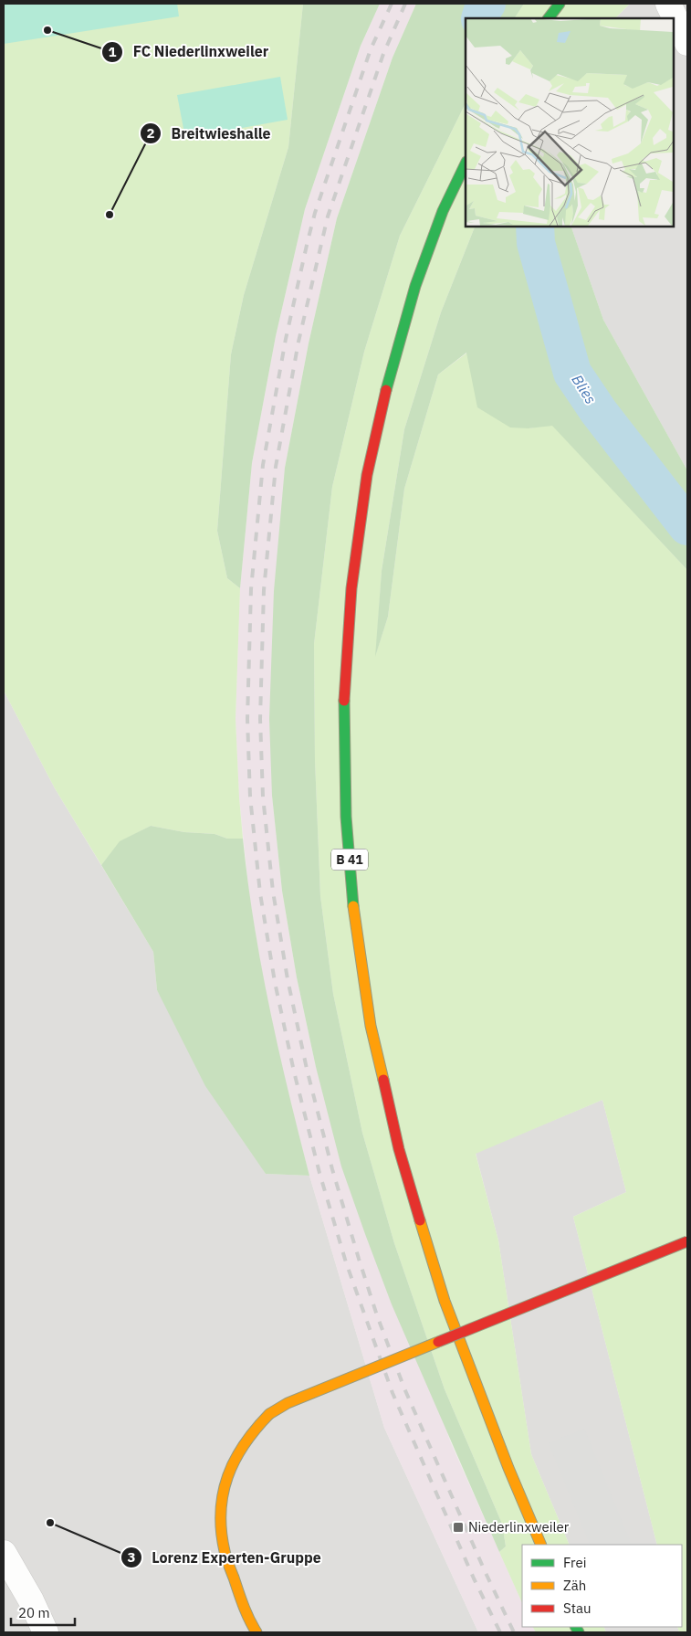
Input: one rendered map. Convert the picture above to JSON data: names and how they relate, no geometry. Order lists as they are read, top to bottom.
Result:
{
  "streets": {
    "main road": ["B 41"]
  },
  "water": ["Blies"],
  "places": {
    "other": ["FC Niederlinxweiler", "Breitwieshalle", "Lorenz Experten-Gruppe"],
    "transit": ["Niederlinxweiler"]
  },
  "legend": ["Frei", "Zäh", "Stau"],
  "scale_bar": "20 m"
}
